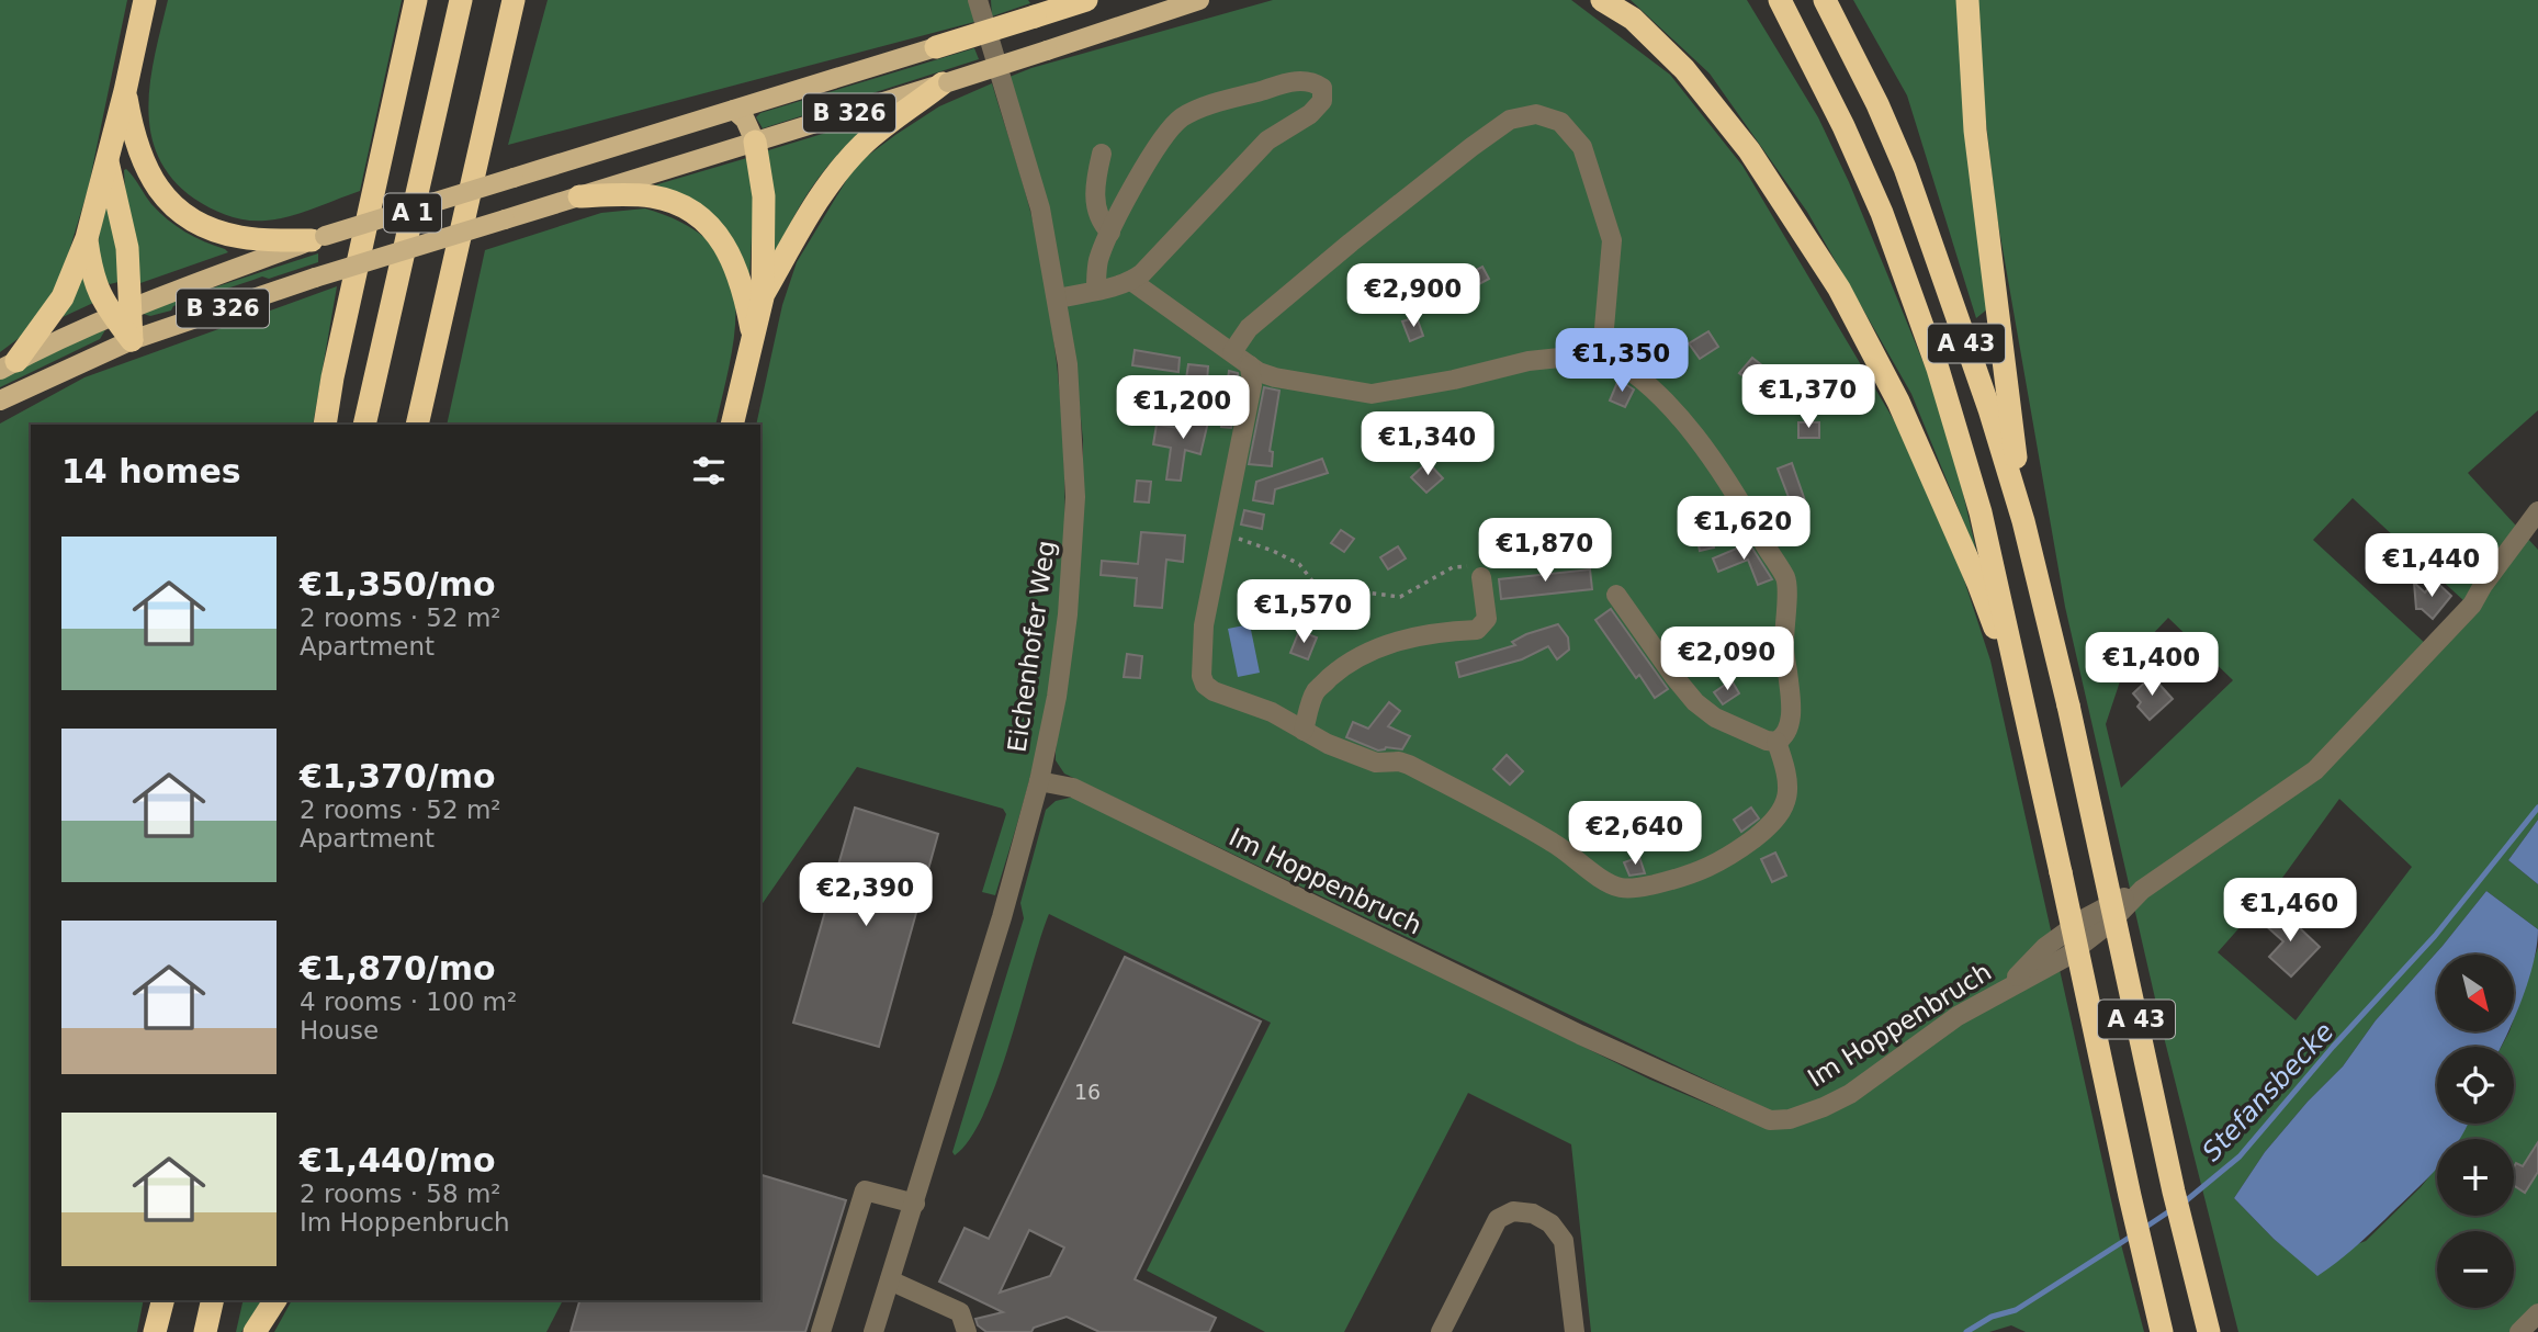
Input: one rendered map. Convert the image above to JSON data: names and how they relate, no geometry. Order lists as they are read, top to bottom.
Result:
{
  "streets": {
    "highway": ["A 1", "A 43"],
    "main road": ["B 326"],
    "street": ["Eichenhofer Weg", "Im Hoppenbruch"]
  },
  "crossings": [
    ["Eichenhofer Weg", "Im Hoppenbruch"]
  ],
  "water": ["Stefansbecke"],
  "house_numbers": ["16"],
  "north": "bottom right",
  "page": {
    "price": [
      "€2,900",
      "€1,350",
      "€1,370",
      "€1,200",
      "€1,340",
      "€1,620",
      "€1,870",
      "€1,440",
      "€1,570",
      "€2,090",
      "€1,400",
      "€2,640",
      "€2,390",
      "€1,460"
    ],
    "heading": "14 homes",
    "list": [
      {
        "name": "€1,350/mo",
        "note": "2 rooms · 52 m² · Apartment"
      },
      {
        "name": "€1,370/mo",
        "note": "2 rooms · 52 m² · Apartment"
      },
      {
        "name": "€1,870/mo",
        "note": "4 rooms · 100 m² · House"
      },
      {
        "name": "€1,440/mo",
        "note": "2 rooms · 58 m² · Im Hoppenbruch"
      }
    ],
    "map_buttons": ["+", "−"]
  }
}
